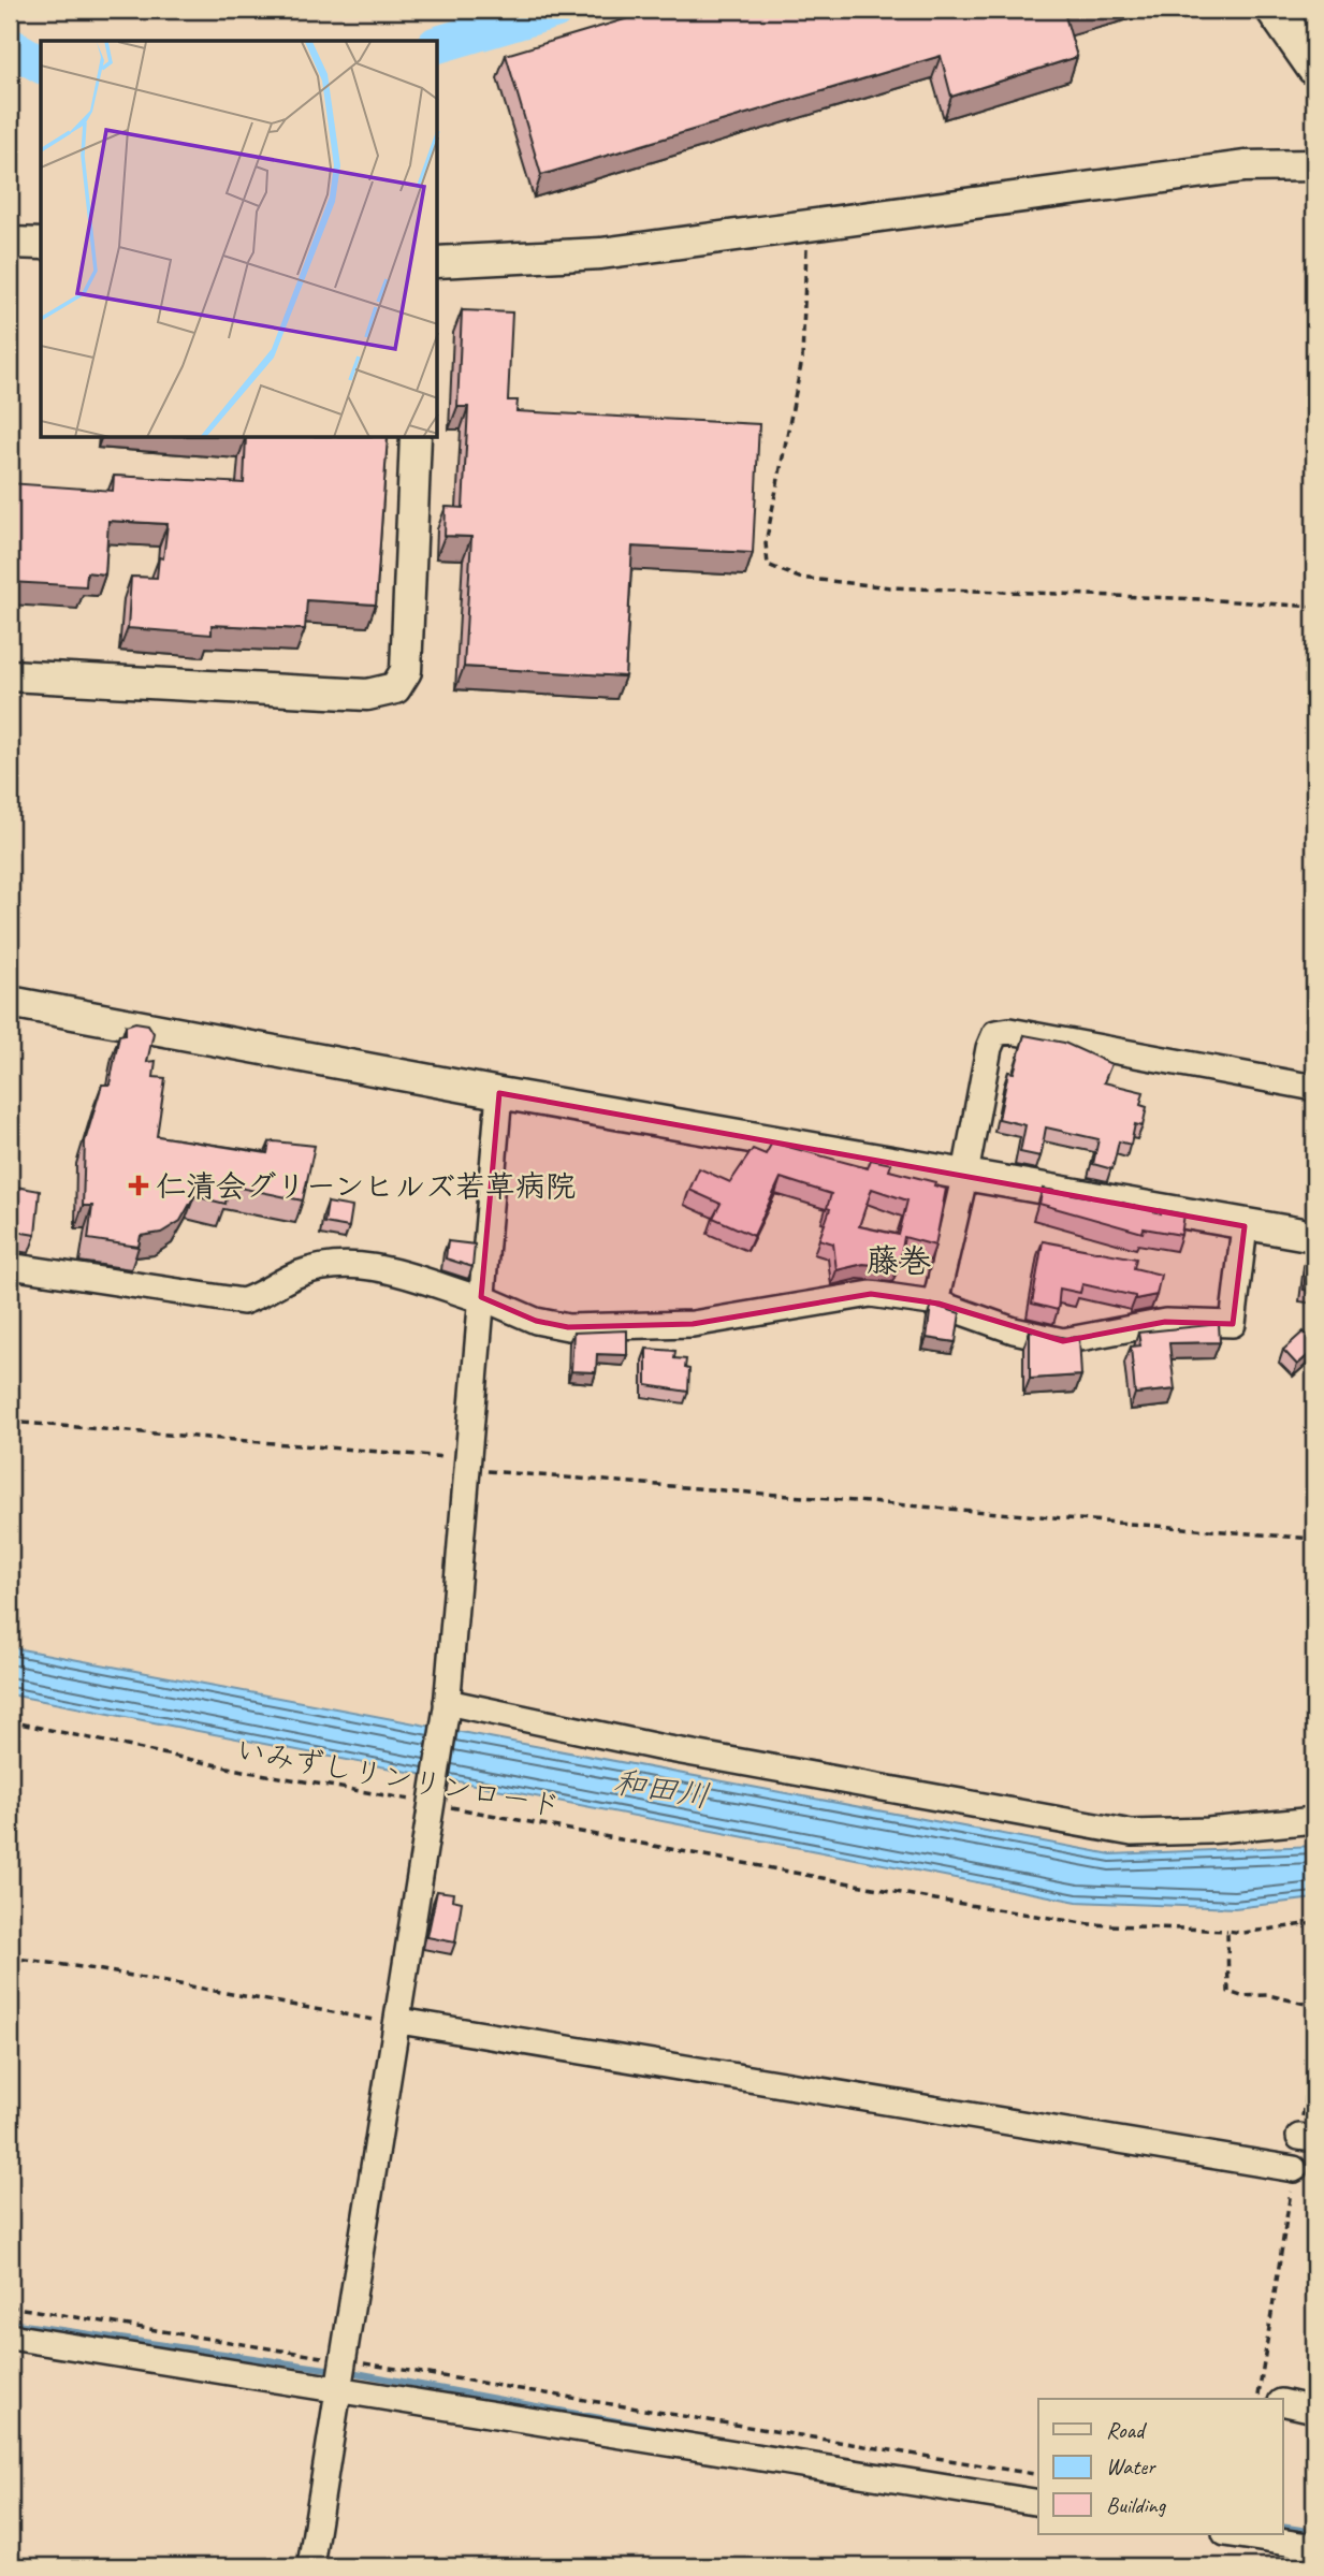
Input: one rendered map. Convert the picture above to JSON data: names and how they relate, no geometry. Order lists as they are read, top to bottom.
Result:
{
  "streets": {
    "path": ["いみずしリンリンロード"]
  },
  "districts": ["藤巻"],
  "water": ["和田川"],
  "places": {
    "health": ["仁清会グリーンヒルズ若草病院"]
  },
  "legend": ["Road", "Water", "Building"]
}
